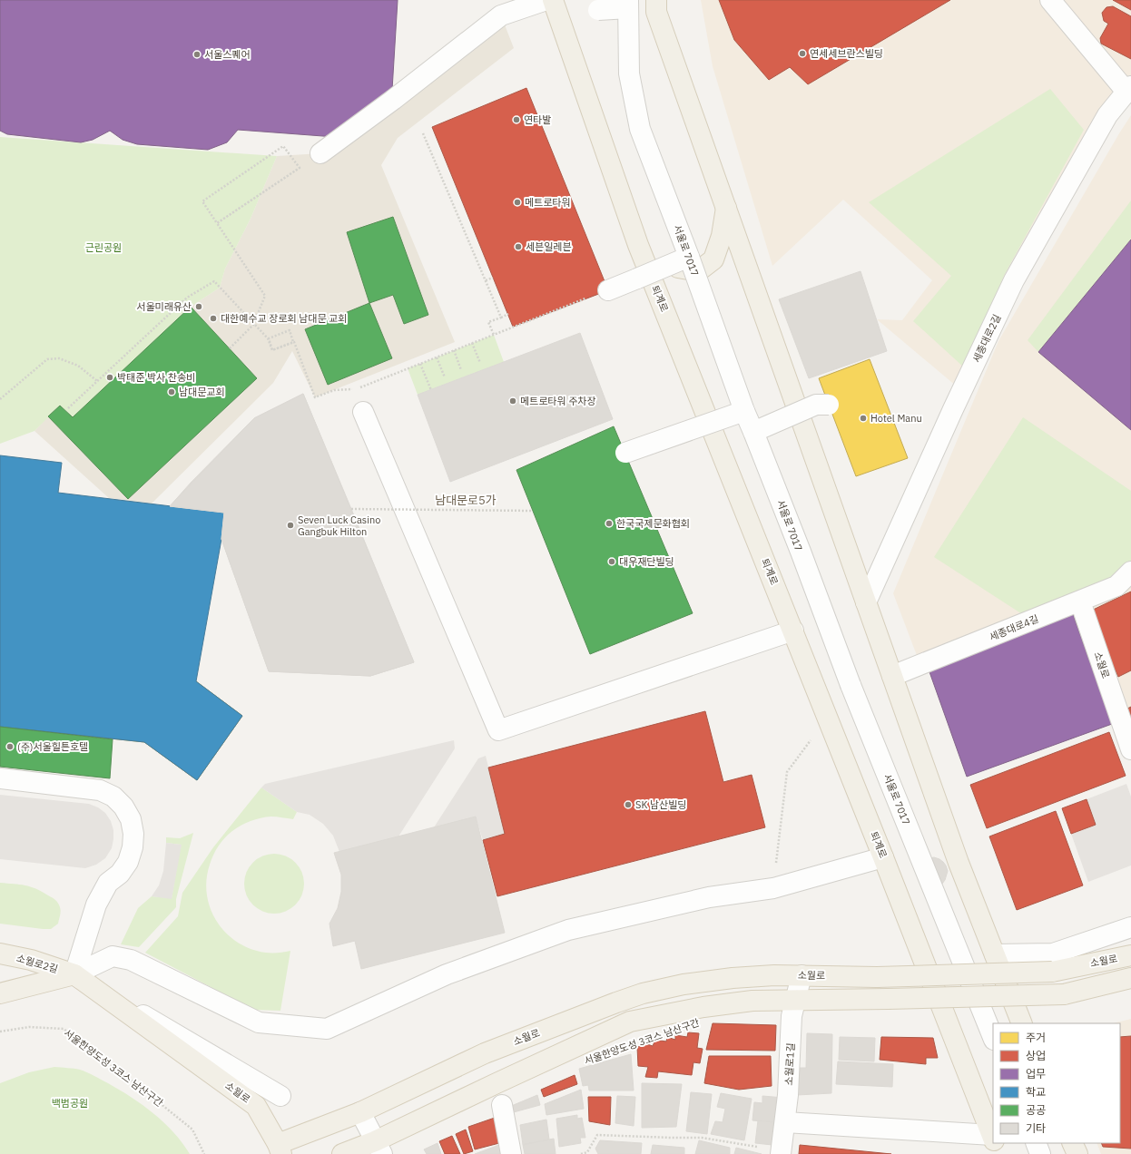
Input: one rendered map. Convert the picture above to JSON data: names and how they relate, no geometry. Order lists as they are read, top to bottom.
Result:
{
  "streets": {
    "main road": ["퇴계로", "소월로", "소월로2길"],
    "street": [
      "서울로 7017",
      "세종대로2길",
      "세종대로4길",
      "소월로1길"
    ],
    "path": ["서울한양도성 3코스 남산구간"]
  },
  "crossings": [
    ["세종대로4길", "소월로"],
    ["소월로", "소월로2길"],
    ["소월로", "소월로1길"]
  ],
  "districts": ["남대문로5가"],
  "parks": ["근린공원", "백범공원"],
  "places": [
    "연세세브란스빌딩",
    "서울스퀘어",
    "연타발",
    "메트로타워",
    "세븐일레븐",
    "서울미래유산",
    "대한예수교 장로회 남대문 교회",
    "박태준 박사 찬송비",
    "남대문교회",
    "메트로타워 주차장",
    "Hotel Manu",
    "한국국제문화협회",
    "Seven Luck Casino Gangbuk Hilton",
    "대우재단빌딩",
    "(주)서울힐튼호텔",
    "SK 남산빌딩"
  ],
  "legend": [
    "주거",
    "상업",
    "업무",
    "학교",
    "공공",
    "기타"
  ]
}
